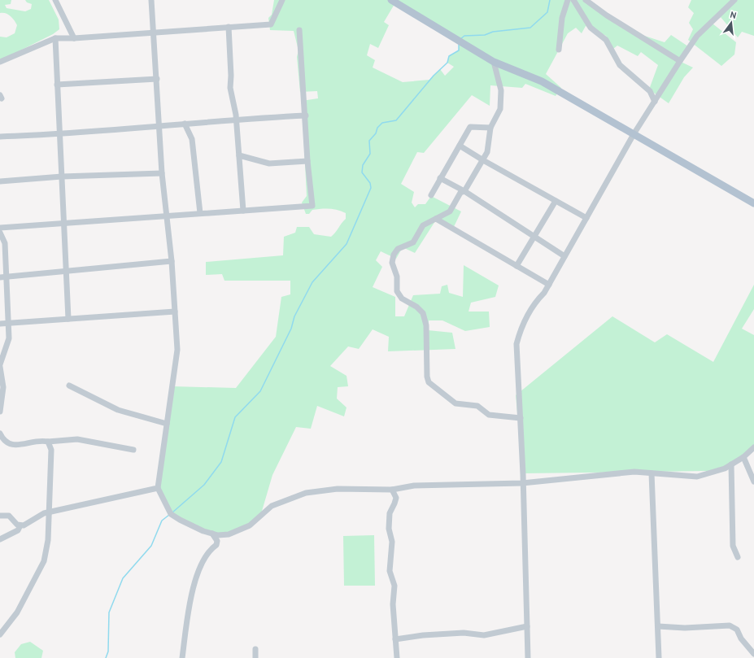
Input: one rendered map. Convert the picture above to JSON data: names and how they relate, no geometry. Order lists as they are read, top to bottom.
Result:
{
  "north": "top"
}
